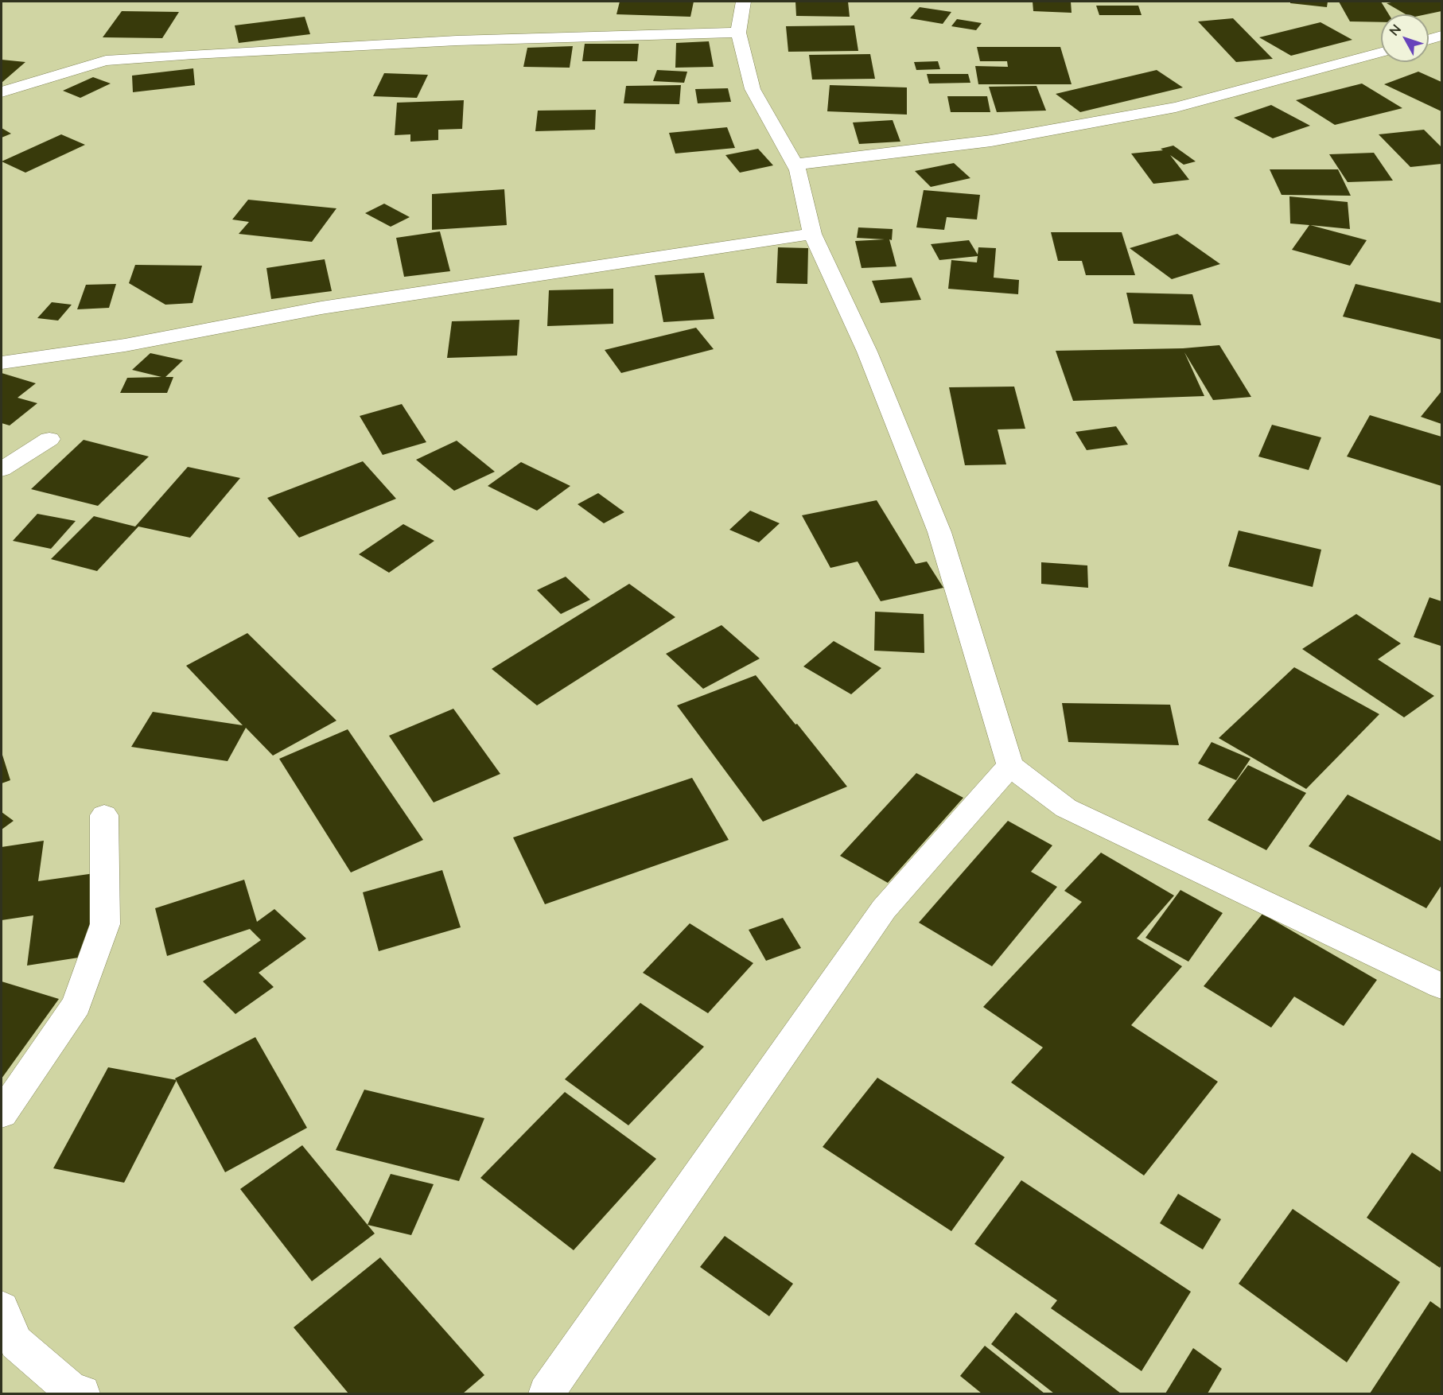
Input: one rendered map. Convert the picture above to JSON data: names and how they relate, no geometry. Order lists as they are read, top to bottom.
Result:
{
  "north": "top left"
}
